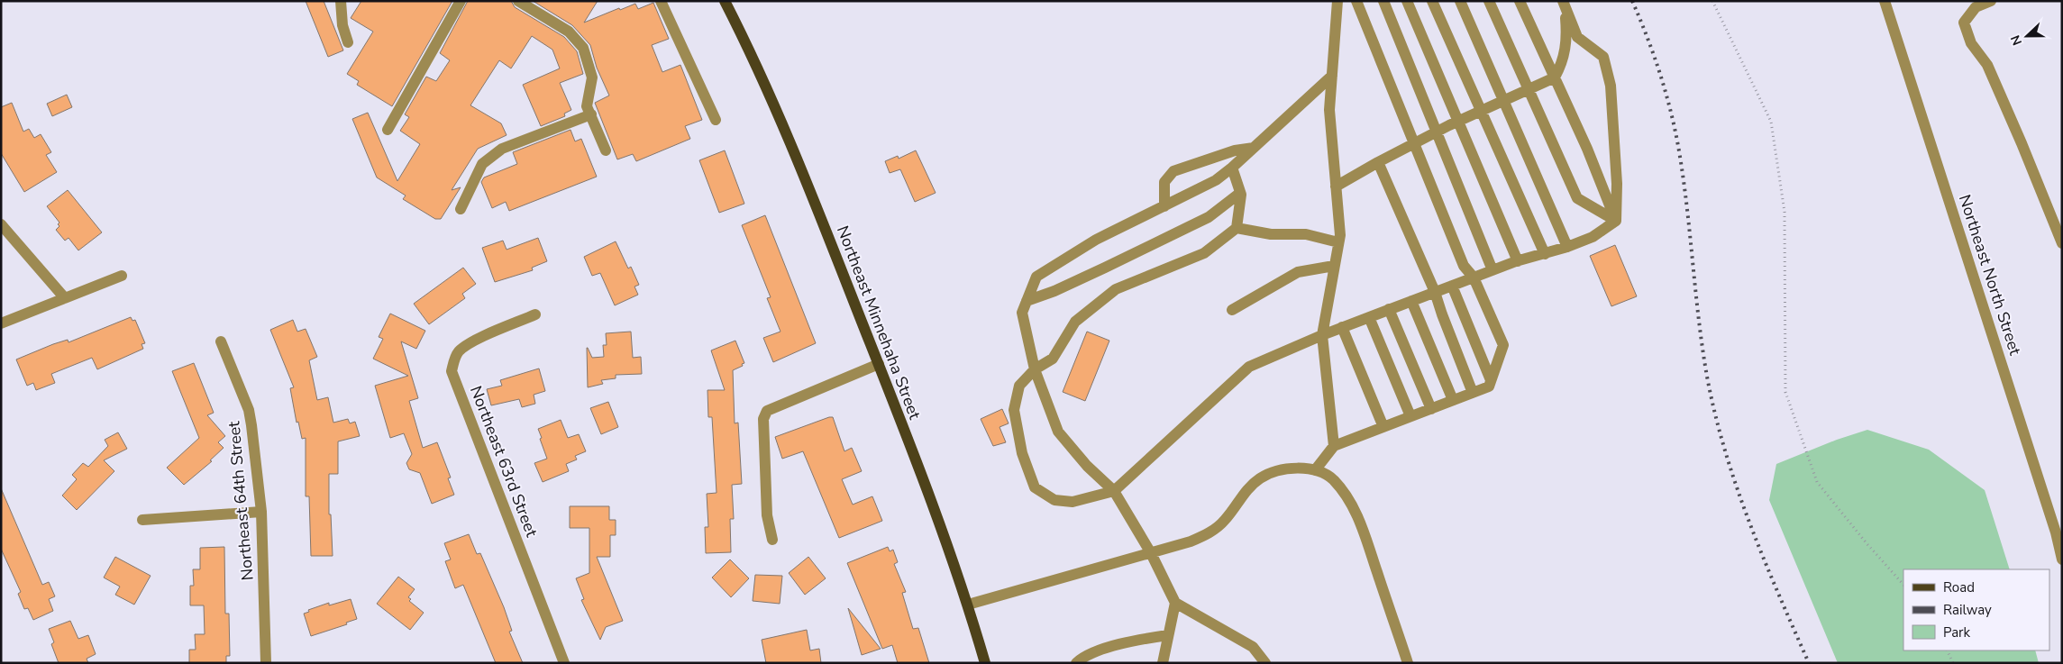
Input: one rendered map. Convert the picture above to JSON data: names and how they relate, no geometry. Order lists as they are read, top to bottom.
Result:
{
  "streets": {
    "main road": ["Northeast Minnehaha Street"],
    "street": ["Northeast North Street", "Northeast 63rd Street", "Northeast 64th Street"]
  },
  "legend": ["Road", "Railway", "Park"],
  "north": "left"
}
